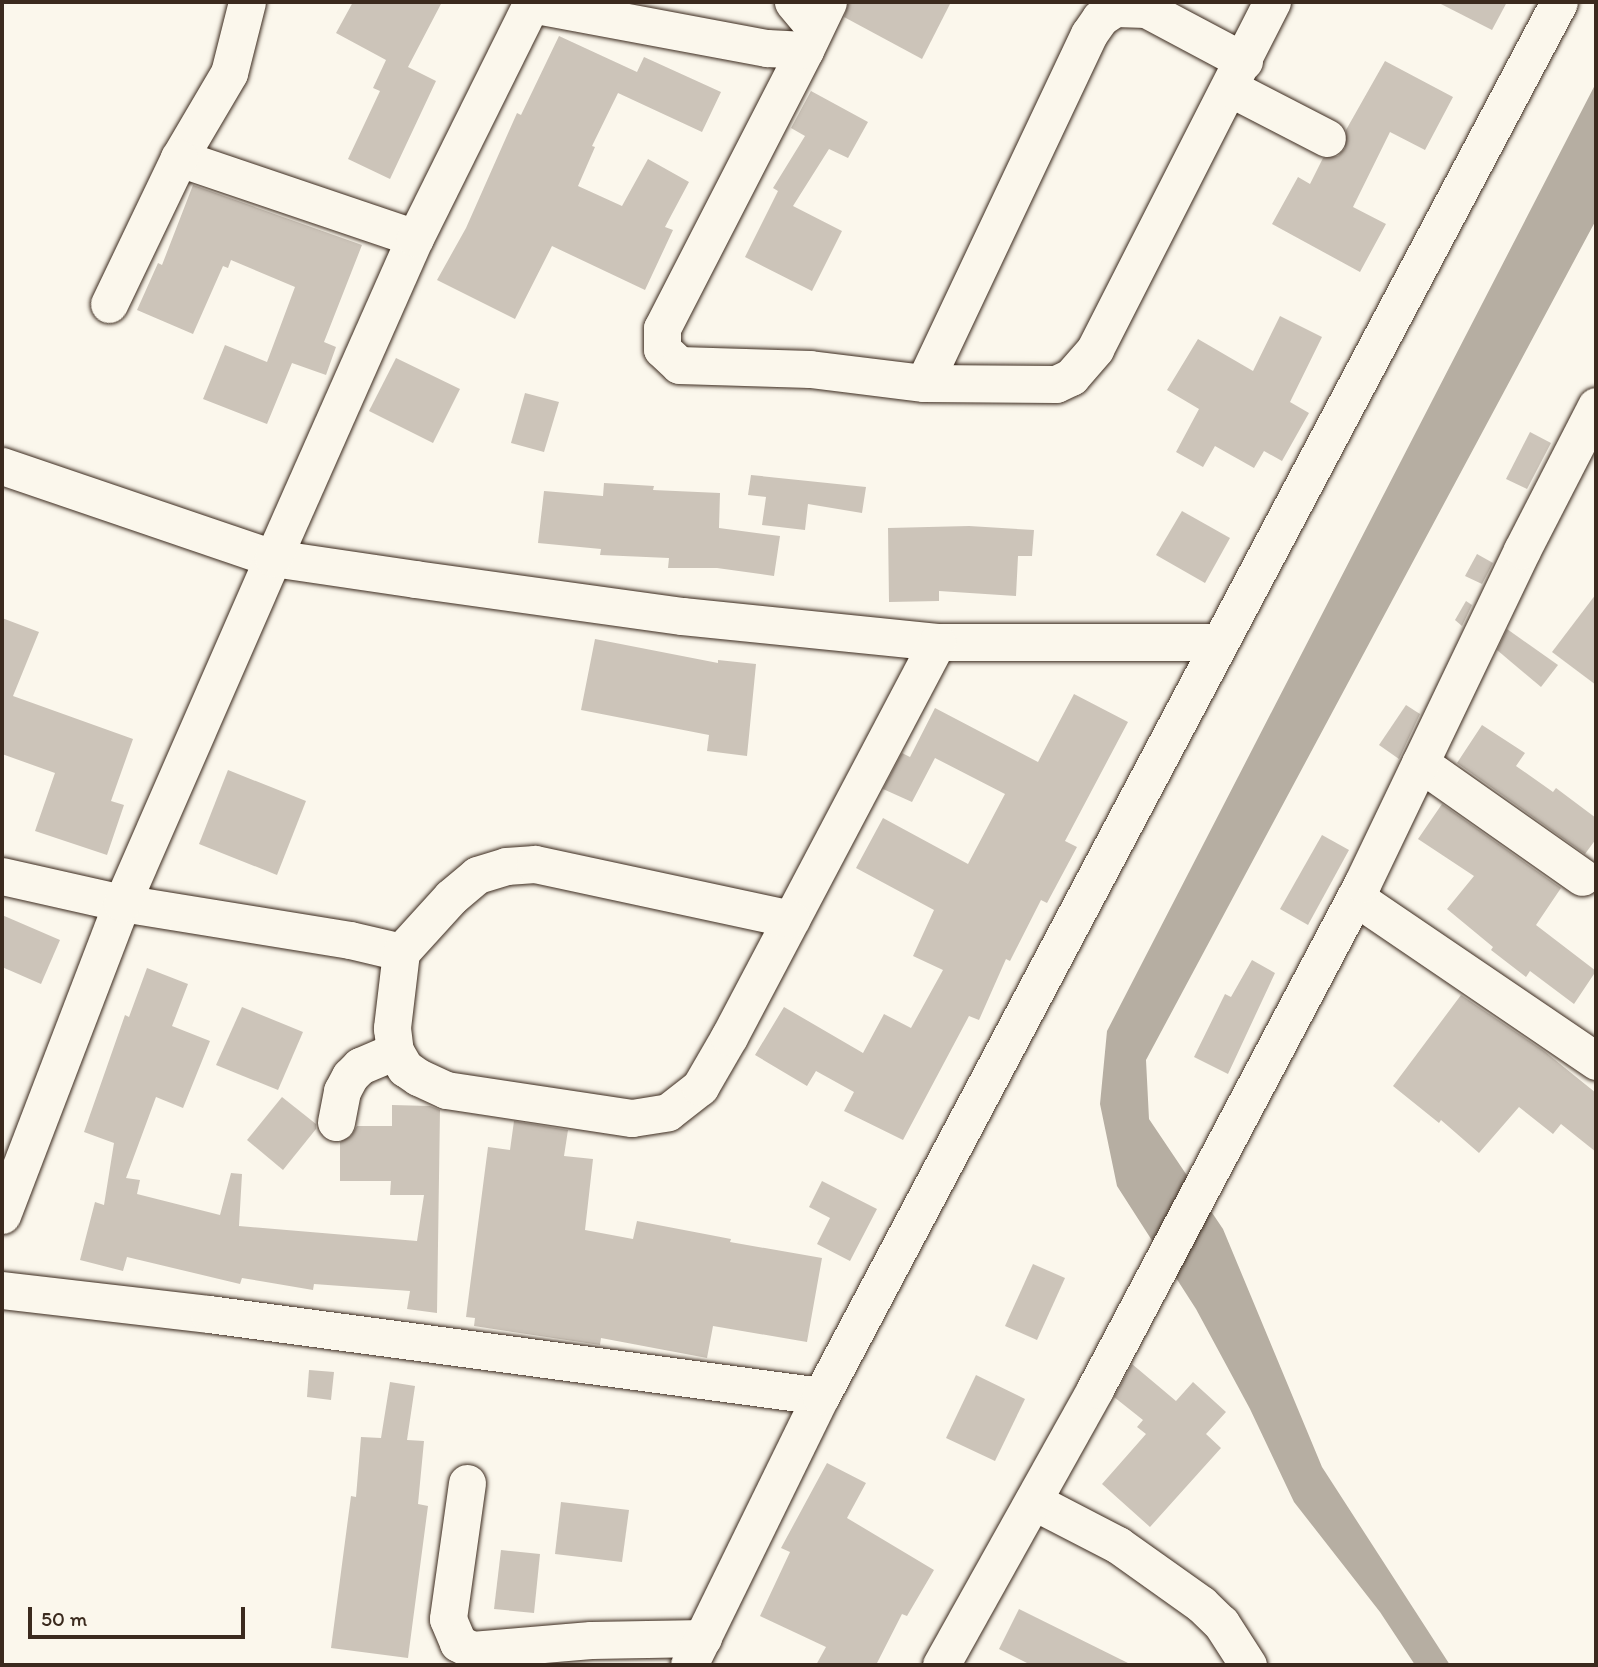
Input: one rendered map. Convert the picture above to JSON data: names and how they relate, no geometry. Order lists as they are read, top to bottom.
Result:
{
  "scale_bar": "50 m"
}
